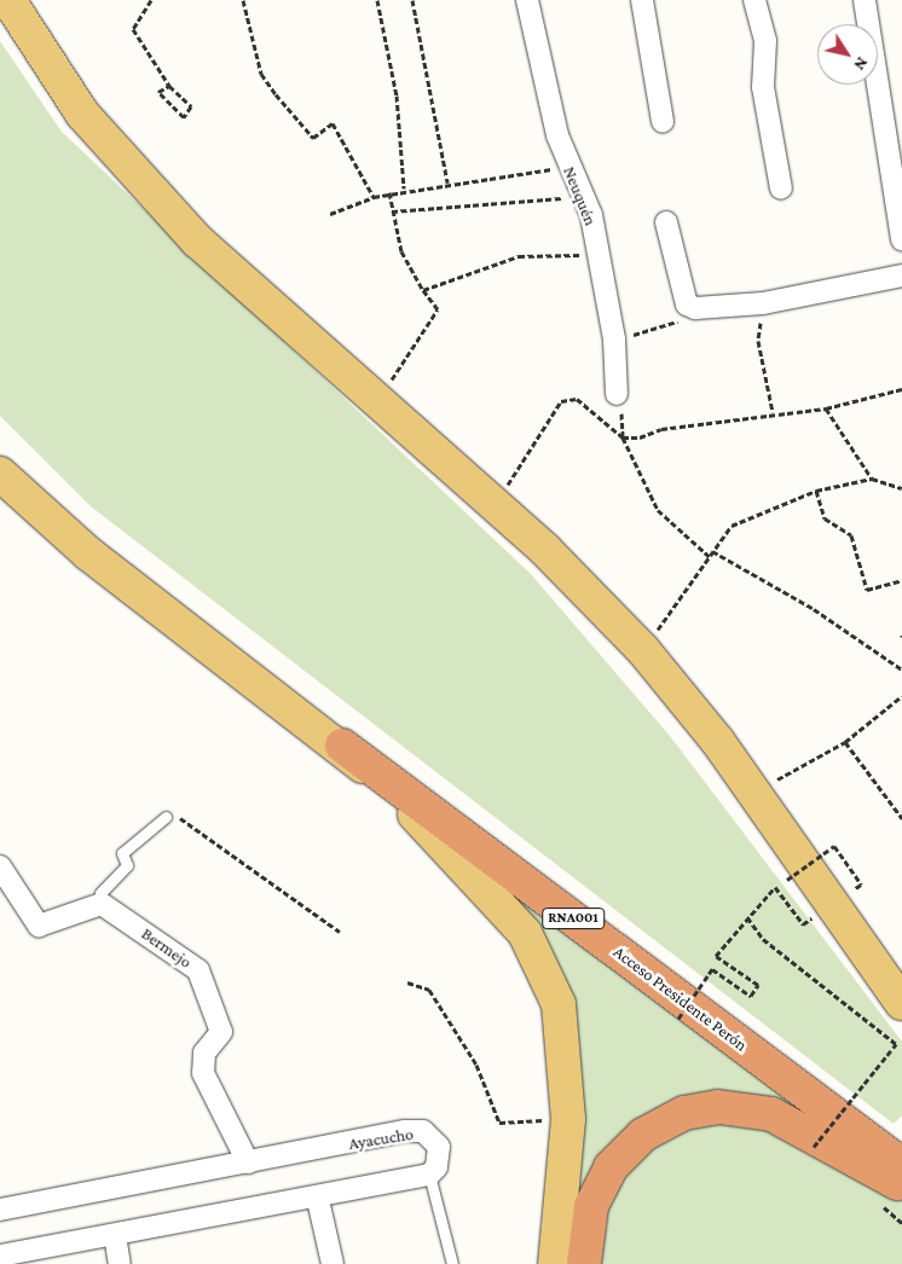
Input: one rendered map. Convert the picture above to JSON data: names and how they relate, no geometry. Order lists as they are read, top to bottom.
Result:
{
  "streets": {
    "highway": ["RNA001", "Acceso Presidente Perón"],
    "street": ["Neuquén", "Bermejo", "Ayacucho"]
  },
  "crossings": [
    ["Bermejo", "Ayacucho"]
  ],
  "north": "bottom right"
}
